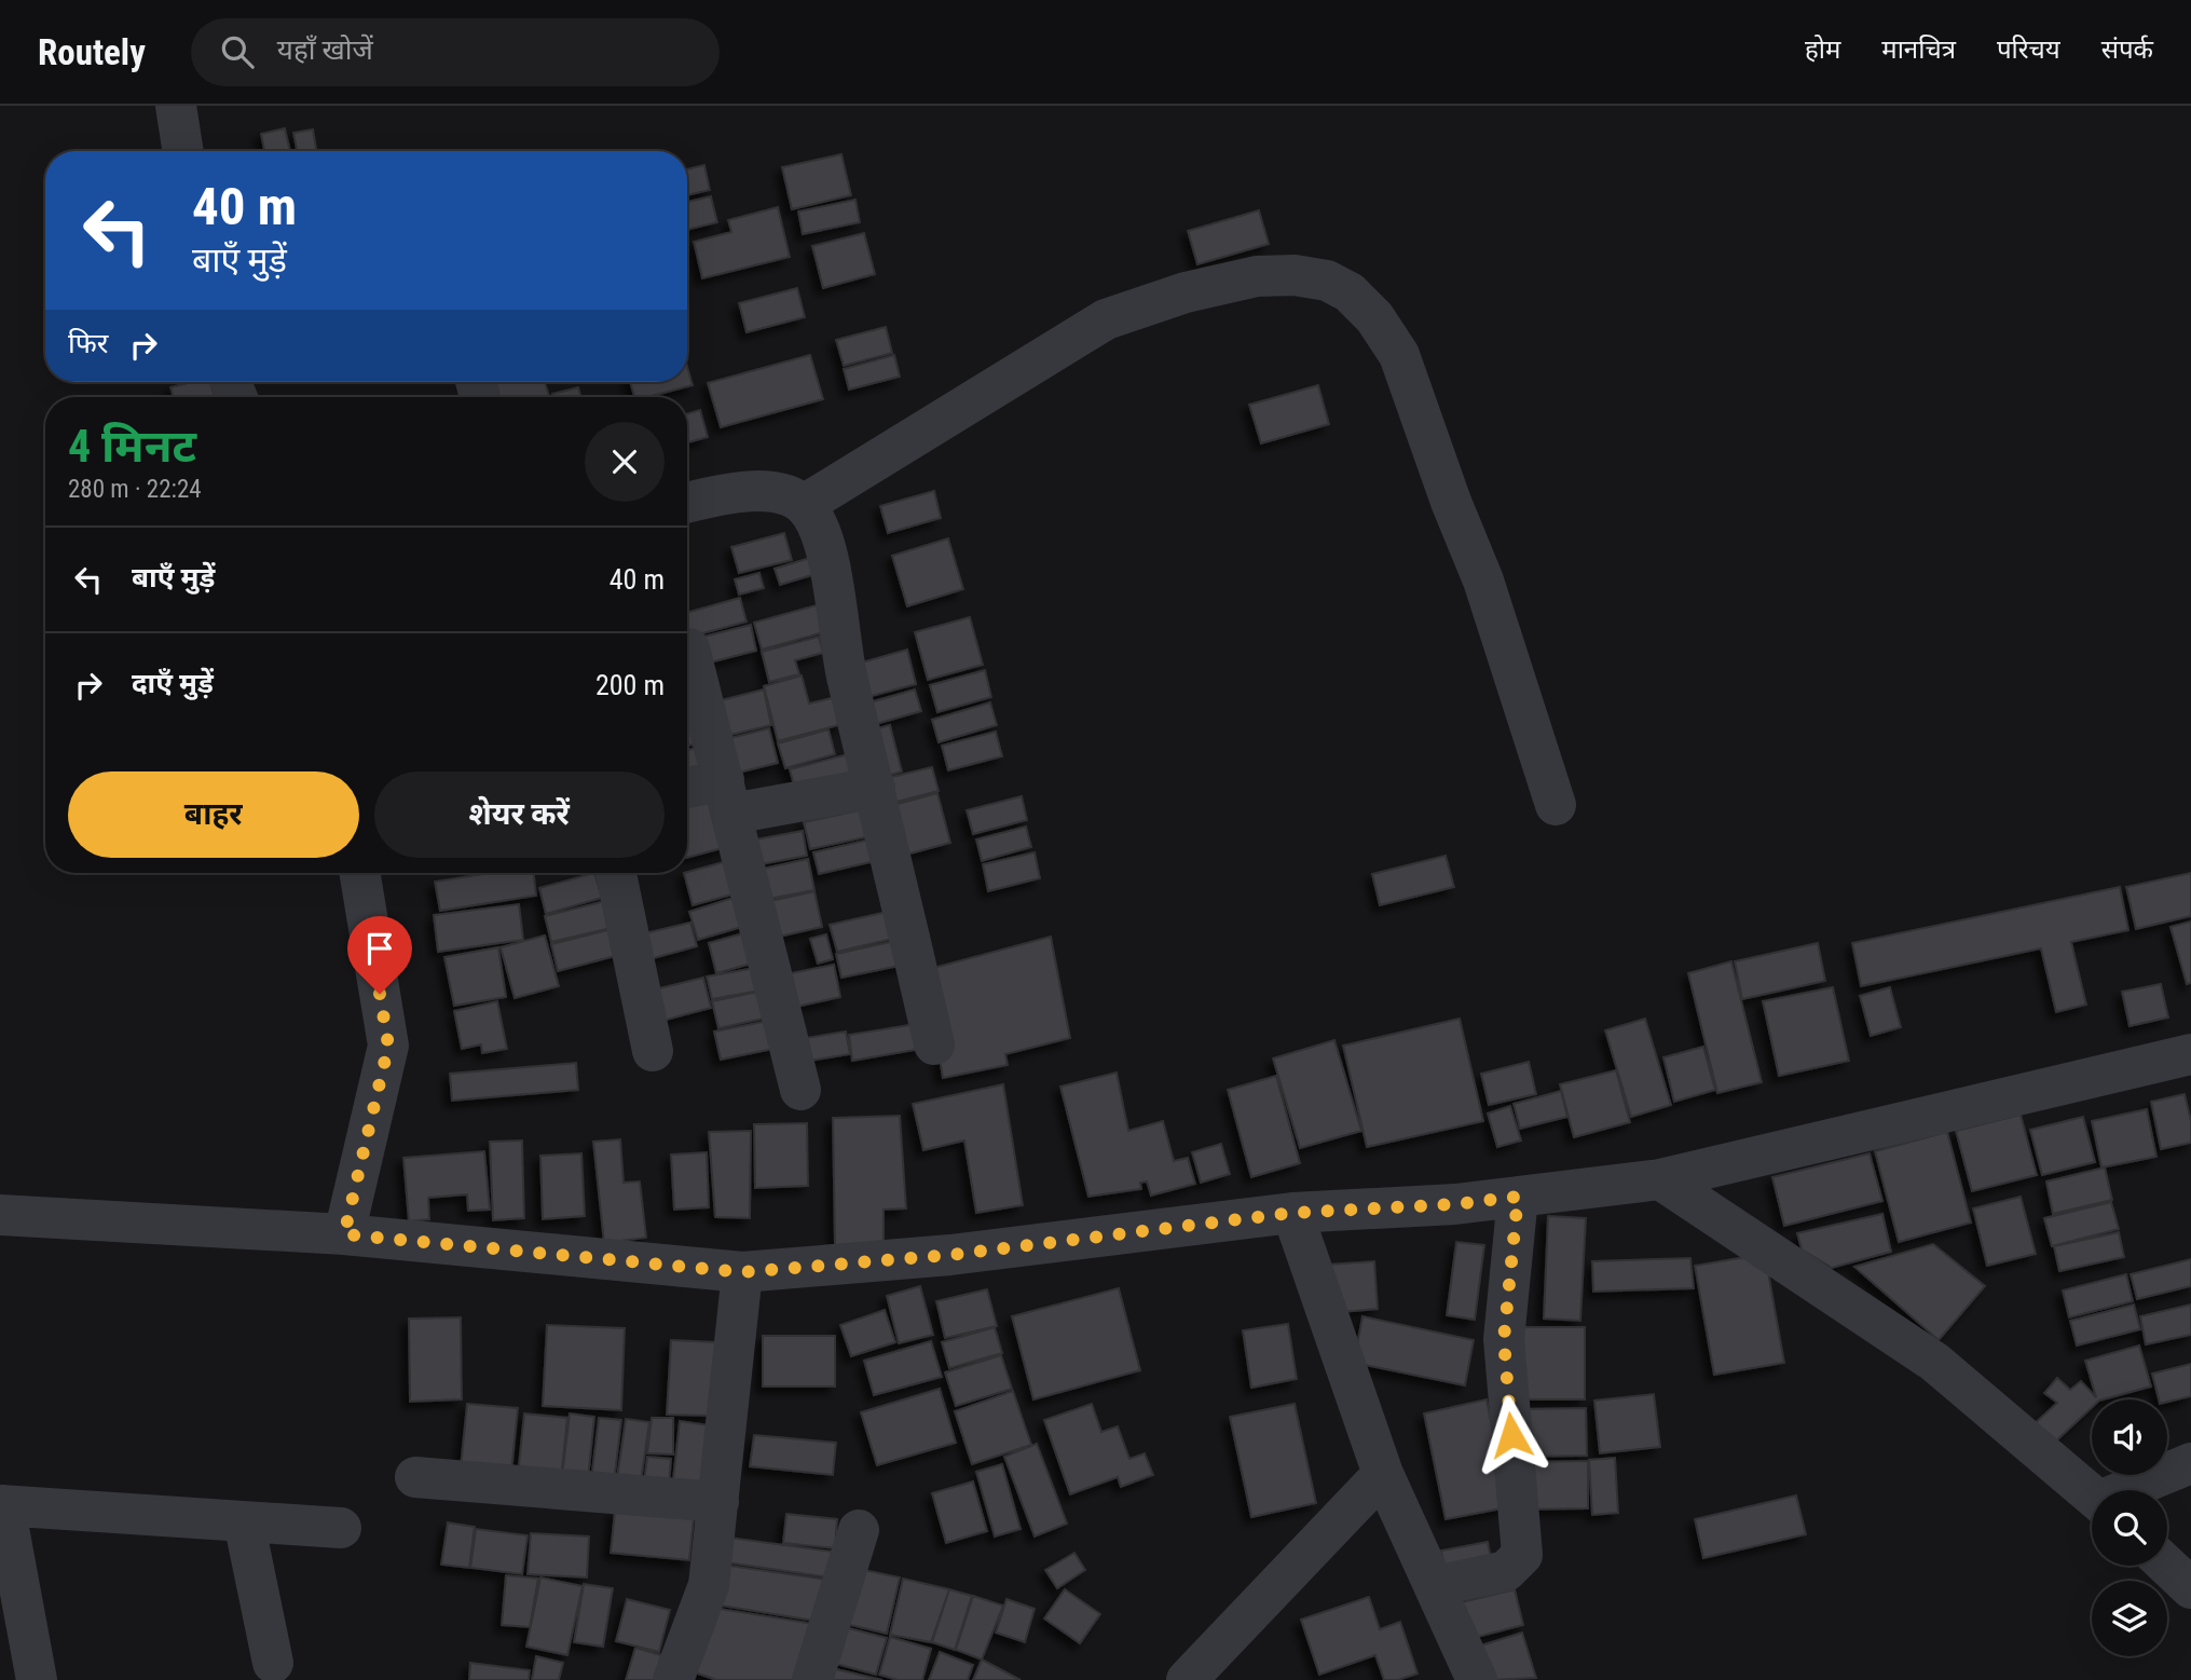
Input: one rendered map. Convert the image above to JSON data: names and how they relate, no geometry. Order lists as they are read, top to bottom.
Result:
{
  "page": {
    "header": "Routely",
    "search": "यहाँ खोजें",
    "nav": [
      "होम",
      "मानचित्र",
      "परिचय",
      "संपर्क"
    ],
    "turn": ["40 m", "बाएँ मुड़ें"],
    "then": "फिर",
    "heading": ["4 मिनट", "280 m · 22:24"],
    "list": [
      {
        "name": "बाएँ मुड़ें",
        "value": "40 m"
      },
      {
        "name": "दाएँ मुड़ें",
        "value": "200 m"
      }
    ],
    "buttons": ["बाहर", "शेयर करें"]
  }
}
